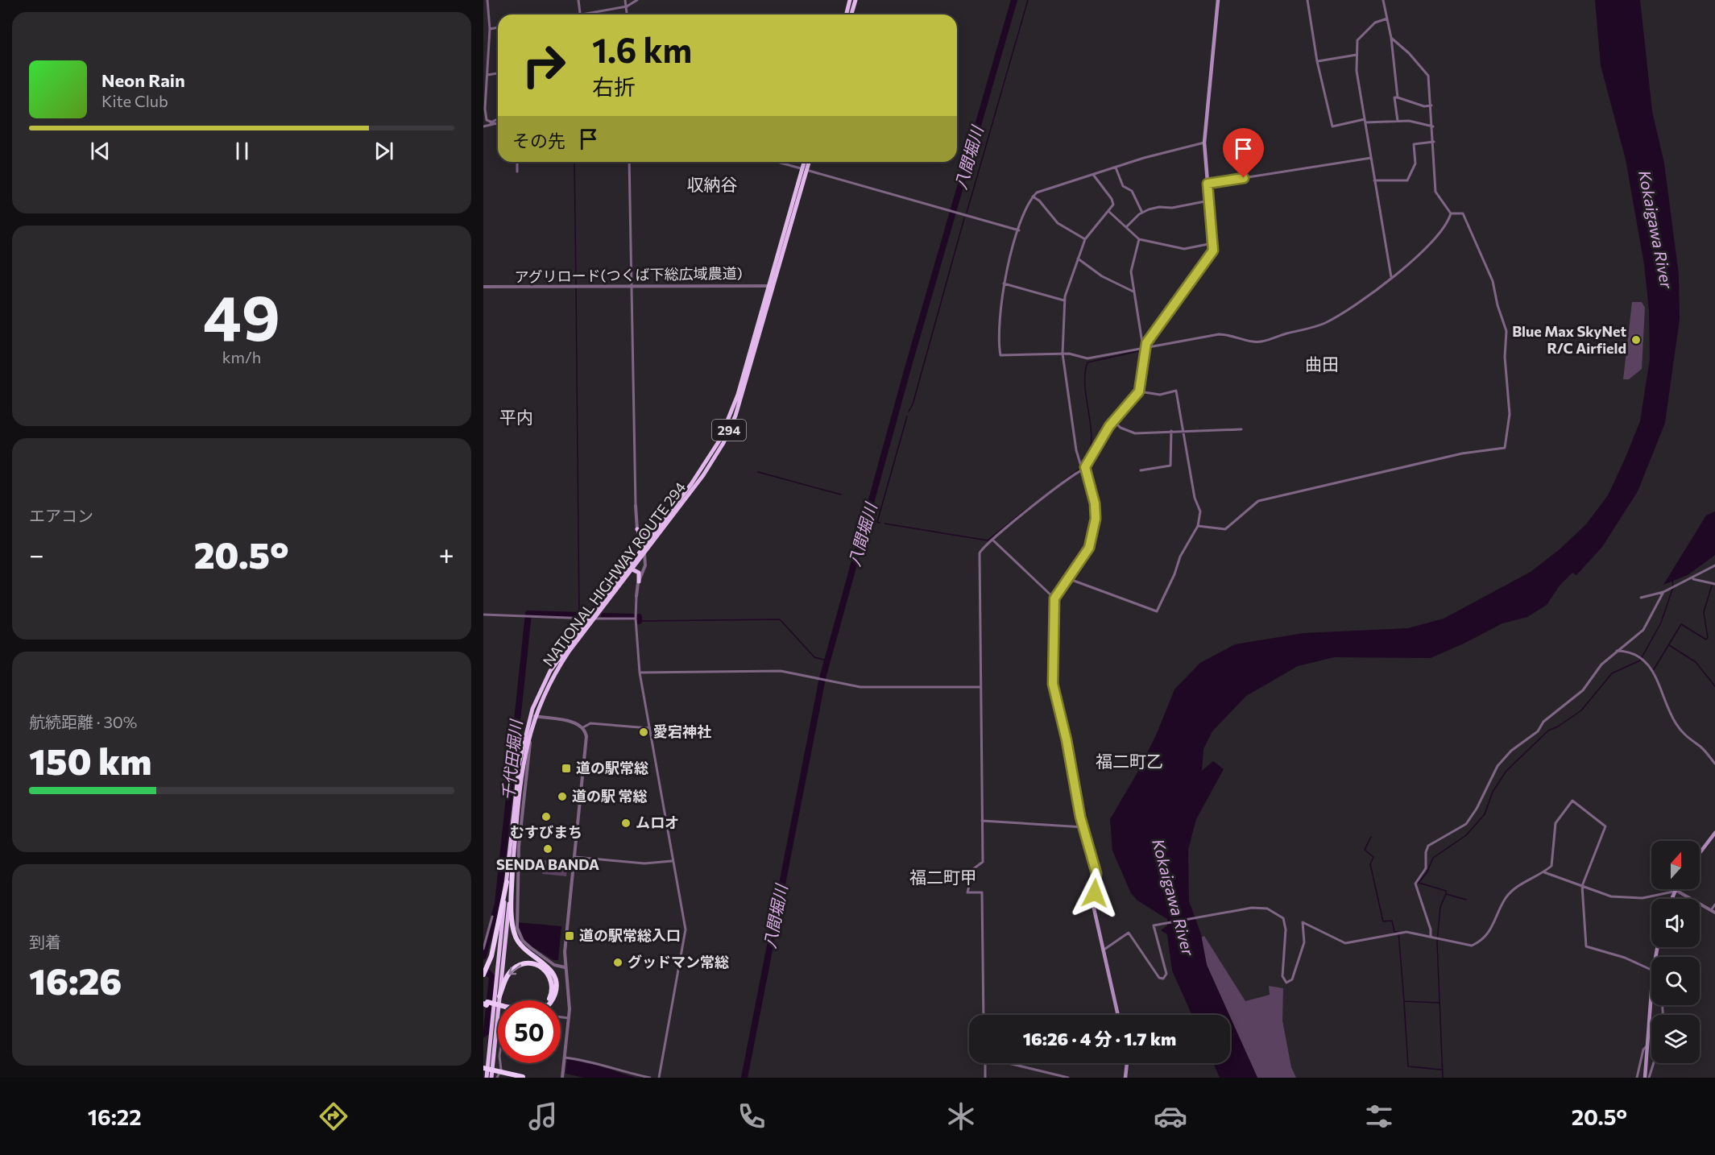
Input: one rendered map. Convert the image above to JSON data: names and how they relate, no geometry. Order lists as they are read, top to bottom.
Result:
{
  "streets": {
    "highway": ["294", "NATIONAL HIGHWAY ROUTE 294"],
    "street": ["アグリロード(つくば下総広域農道)"]
  },
  "crossings": [
    ["アグリロード(つくば下総広域農道)", "NATIONAL HIGHWAY ROUTE 294"]
  ],
  "districts": [
    "収納谷",
    "曲田",
    "平内",
    "福二町乙",
    "福二町甲"
  ],
  "water": ["八間堀川", "Kokaigawa River", "千代田堀川"],
  "places": {
    "other": [
      "Blue Max SkyNet R/C Airfield",
      "愛宕神社",
      "道の駅 常総",
      "むすびまち",
      "ムロオ",
      "SENDA BANDA",
      "グッドマン常総"
    ],
    "transit": ["道の駅常総", "道の駅常総入口"]
  },
  "north": "top",
  "page": {
    "turn": ["1.6 km", "右折"],
    "song": ["Neon Rain", "Kite Club"],
    "then": "その先",
    "tile": [
      ["49", "km/h"],
      "エアコン",
      ["航続距離 · 30%", "150 km"],
      ["到着", "16:26"]
    ],
    "heat": ["−", "20.5°", "+"],
    "limit": "50",
    "trip": "16:26 · 4 分 · 1.7 km",
    "tabs": ["16:22", "20.5°"]
  }
}
